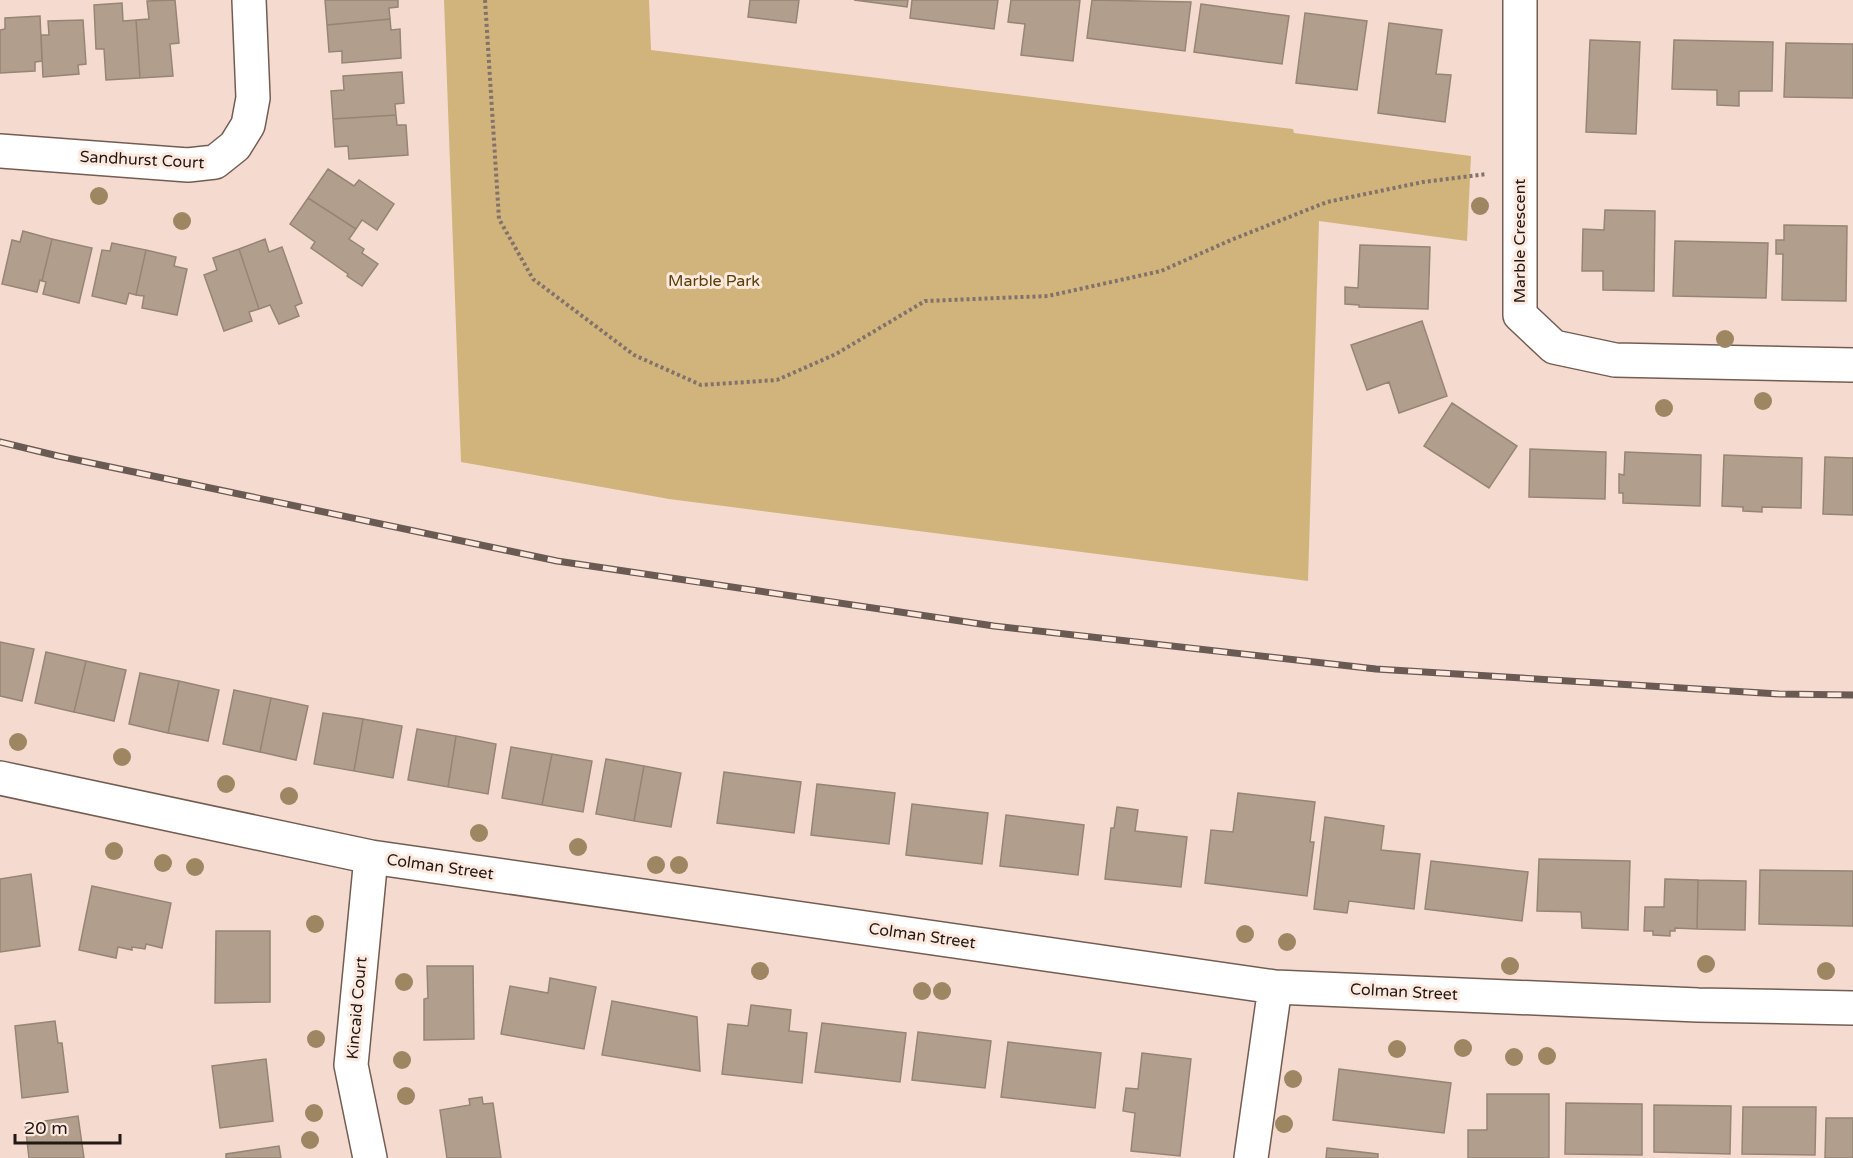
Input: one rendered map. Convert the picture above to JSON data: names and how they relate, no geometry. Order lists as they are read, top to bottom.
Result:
{
  "streets": {
    "street": [
      "Sandhurst Court",
      "Marble Crescent",
      "Colman Street",
      "Kincaid Court"
    ]
  },
  "crossings": [
    ["Colman Street", "Kincaid Court"]
  ],
  "parks": ["Marble Park"],
  "scale_bar": "20 m"
}
